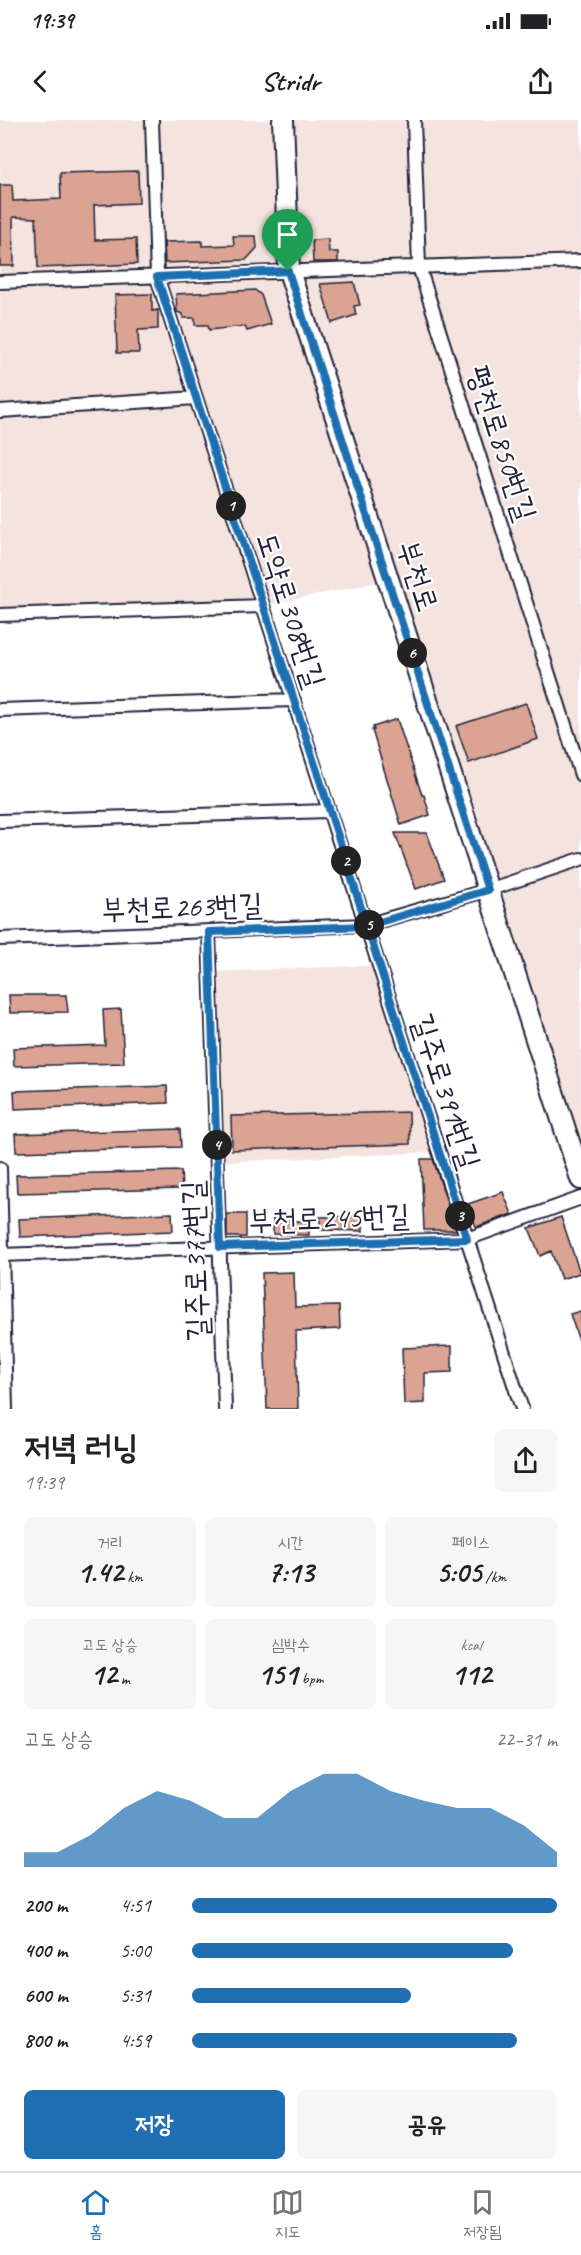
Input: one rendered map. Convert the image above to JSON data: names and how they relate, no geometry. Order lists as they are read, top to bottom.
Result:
{
  "streets": {
    "main road": ["부천로"],
    "street": [
      "평천로850번길",
      "도약로308번길",
      "부천로263번길",
      "길주로391번길",
      "부천로245번길",
      "길주로377번길"
    ]
  },
  "crossings": [
    ["부천로", "부천로263번길"],
    ["도약로308번길", "부천로263번길"],
    ["도약로308번길", "길주로391번길"],
    ["부천로263번길", "길주로391번길"],
    ["부천로263번길", "길주로377번길"],
    ["길주로391번길", "부천로245번길"],
    ["부천로245번길", "길주로377번길"]
  ],
  "page": {
    "status": "19:39",
    "header": "Stridr",
    "pins": [
      "1",
      "6",
      "2",
      "5",
      "4",
      "3"
    ],
    "heading": ["저녁 러닝", "19:39"],
    "stats": [
      ["거리", "1.42 km"],
      ["시간", "7:13"],
      ["페이스", "5:05 /km"],
      ["고도 상승", "12 m"],
      ["심박수", "151 bpm"],
      ["kcal", "112"]
    ],
    "chart": ["고도 상승", "22–31 m"],
    "list": [
      {
        "name": "200 m",
        "note": "4:51"
      },
      {
        "name": "400 m",
        "note": "5:00"
      },
      {
        "name": "600 m",
        "note": "5:31"
      },
      {
        "name": "800 m",
        "note": "4:59"
      }
    ],
    "buttons": ["저장", "공유"],
    "tabs": ["홈", "지도", "저장됨"]
  }
}
